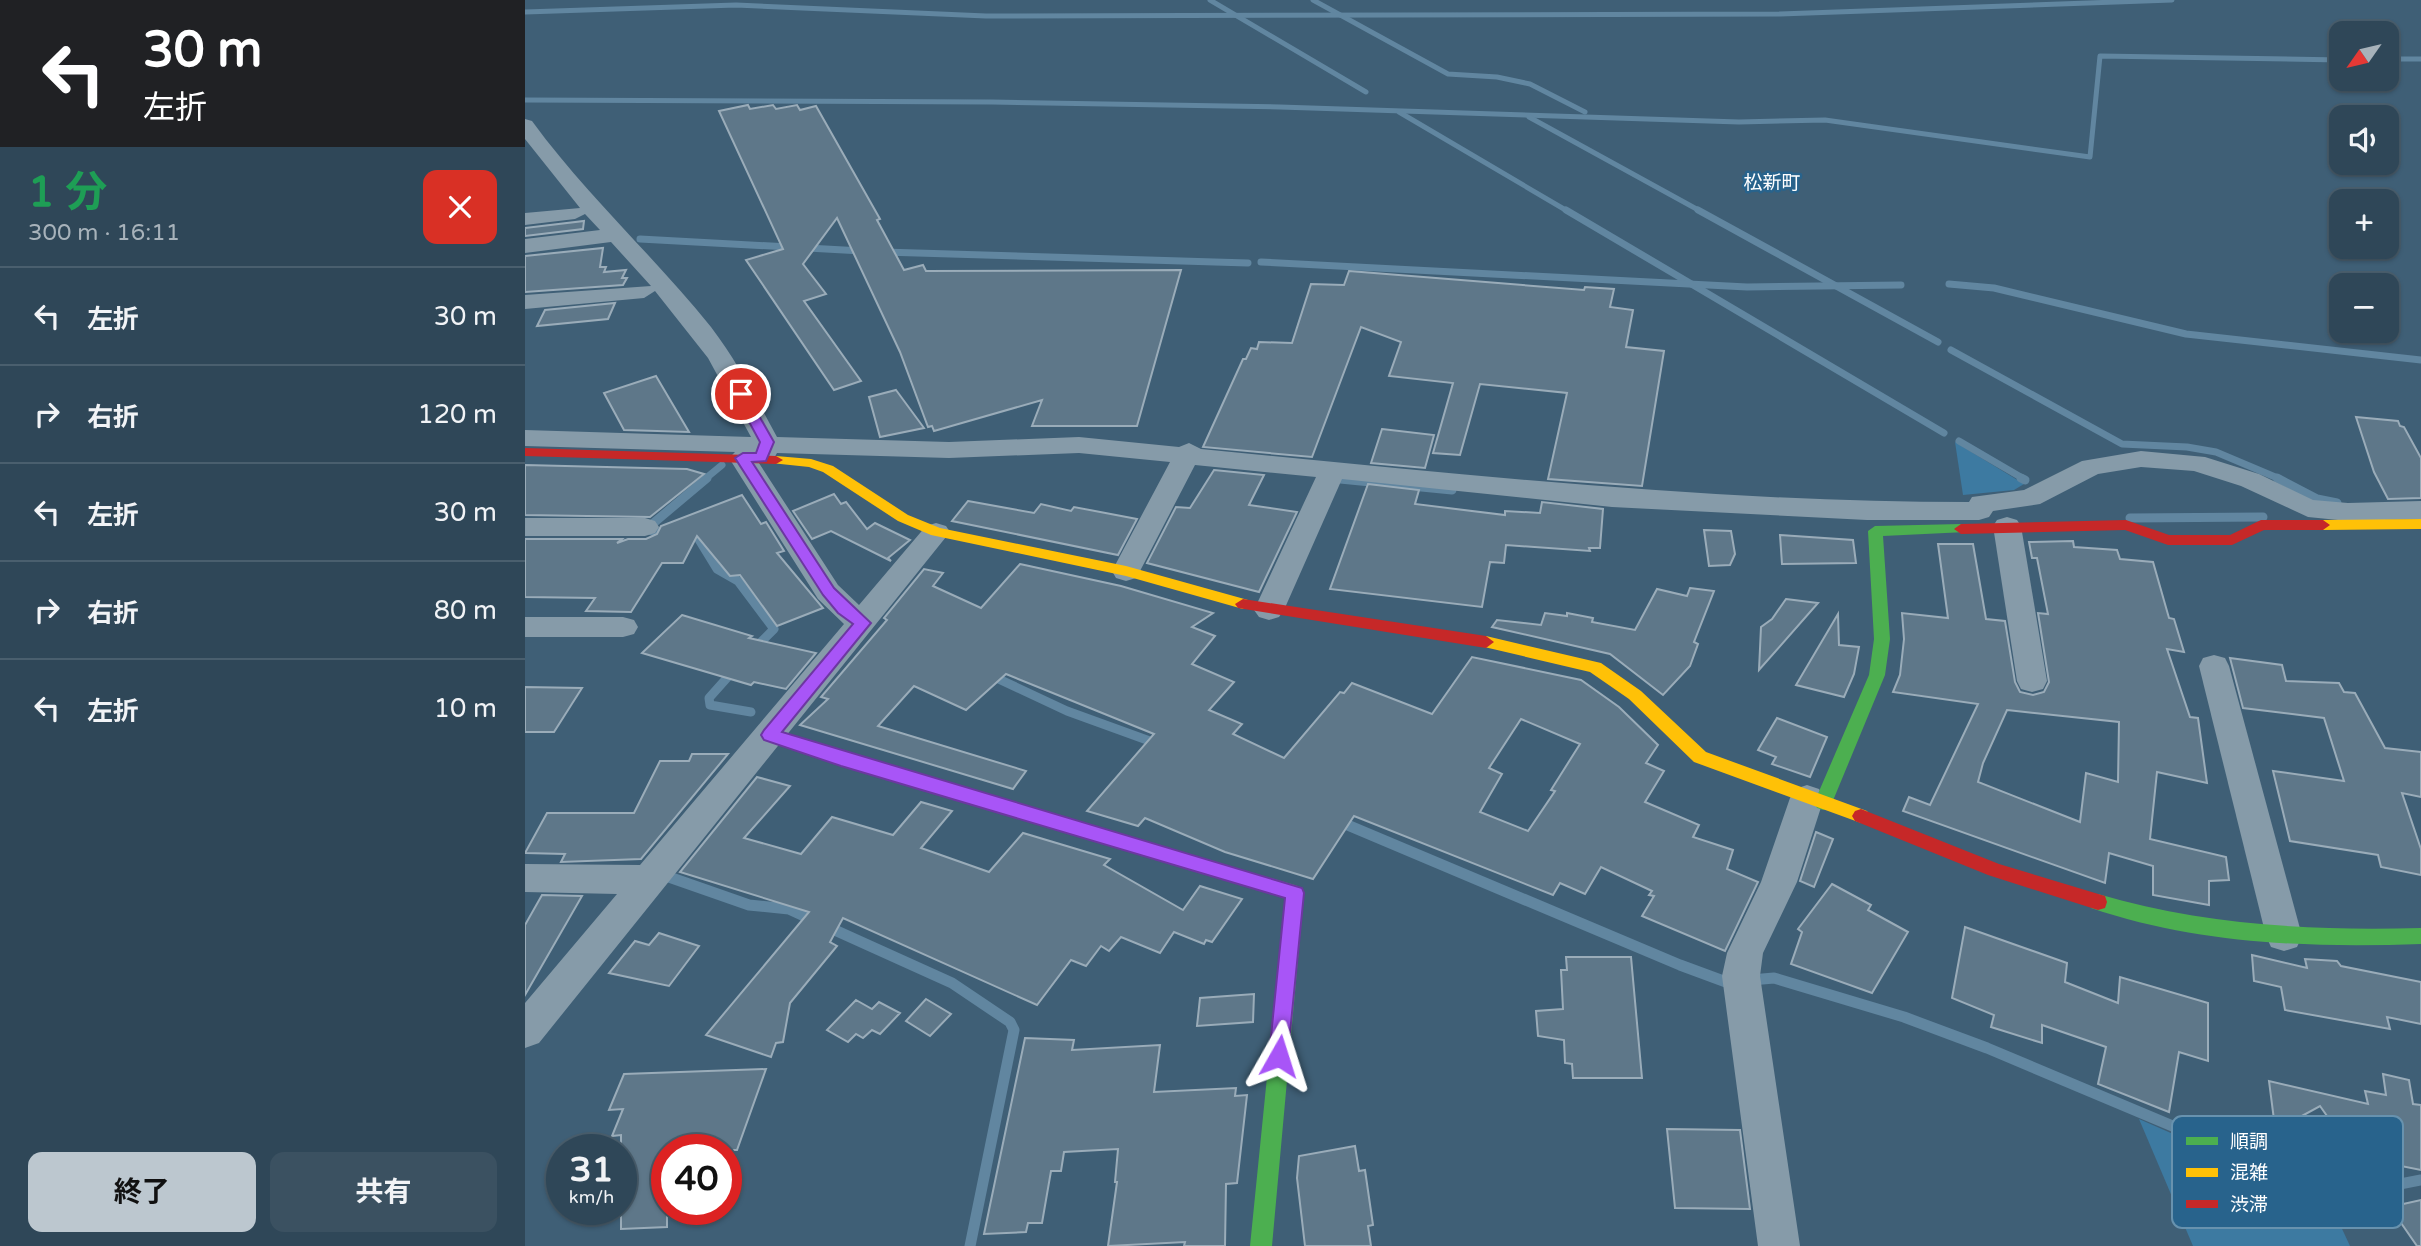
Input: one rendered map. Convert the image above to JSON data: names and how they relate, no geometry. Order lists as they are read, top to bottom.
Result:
{
  "districts": ["松新町"],
  "legend": ["順調", "混雑", "渋滞"],
  "north": "bottom left",
  "page": {
    "turn": ["30 m", "左折"],
    "map_buttons": ["+", "−"],
    "heading": ["1 分", "300 m · 16:11"],
    "list": [
      {
        "name": "左折",
        "value": "30 m"
      },
      {
        "name": "右折",
        "value": "120 m"
      },
      {
        "name": "左折",
        "value": "30 m"
      },
      {
        "name": "右折",
        "value": "80 m"
      },
      {
        "name": "左折",
        "value": "10 m"
      }
    ],
    "speed": "31 km/h",
    "limit": "40",
    "buttons": ["終了", "共有"]
  }
}
